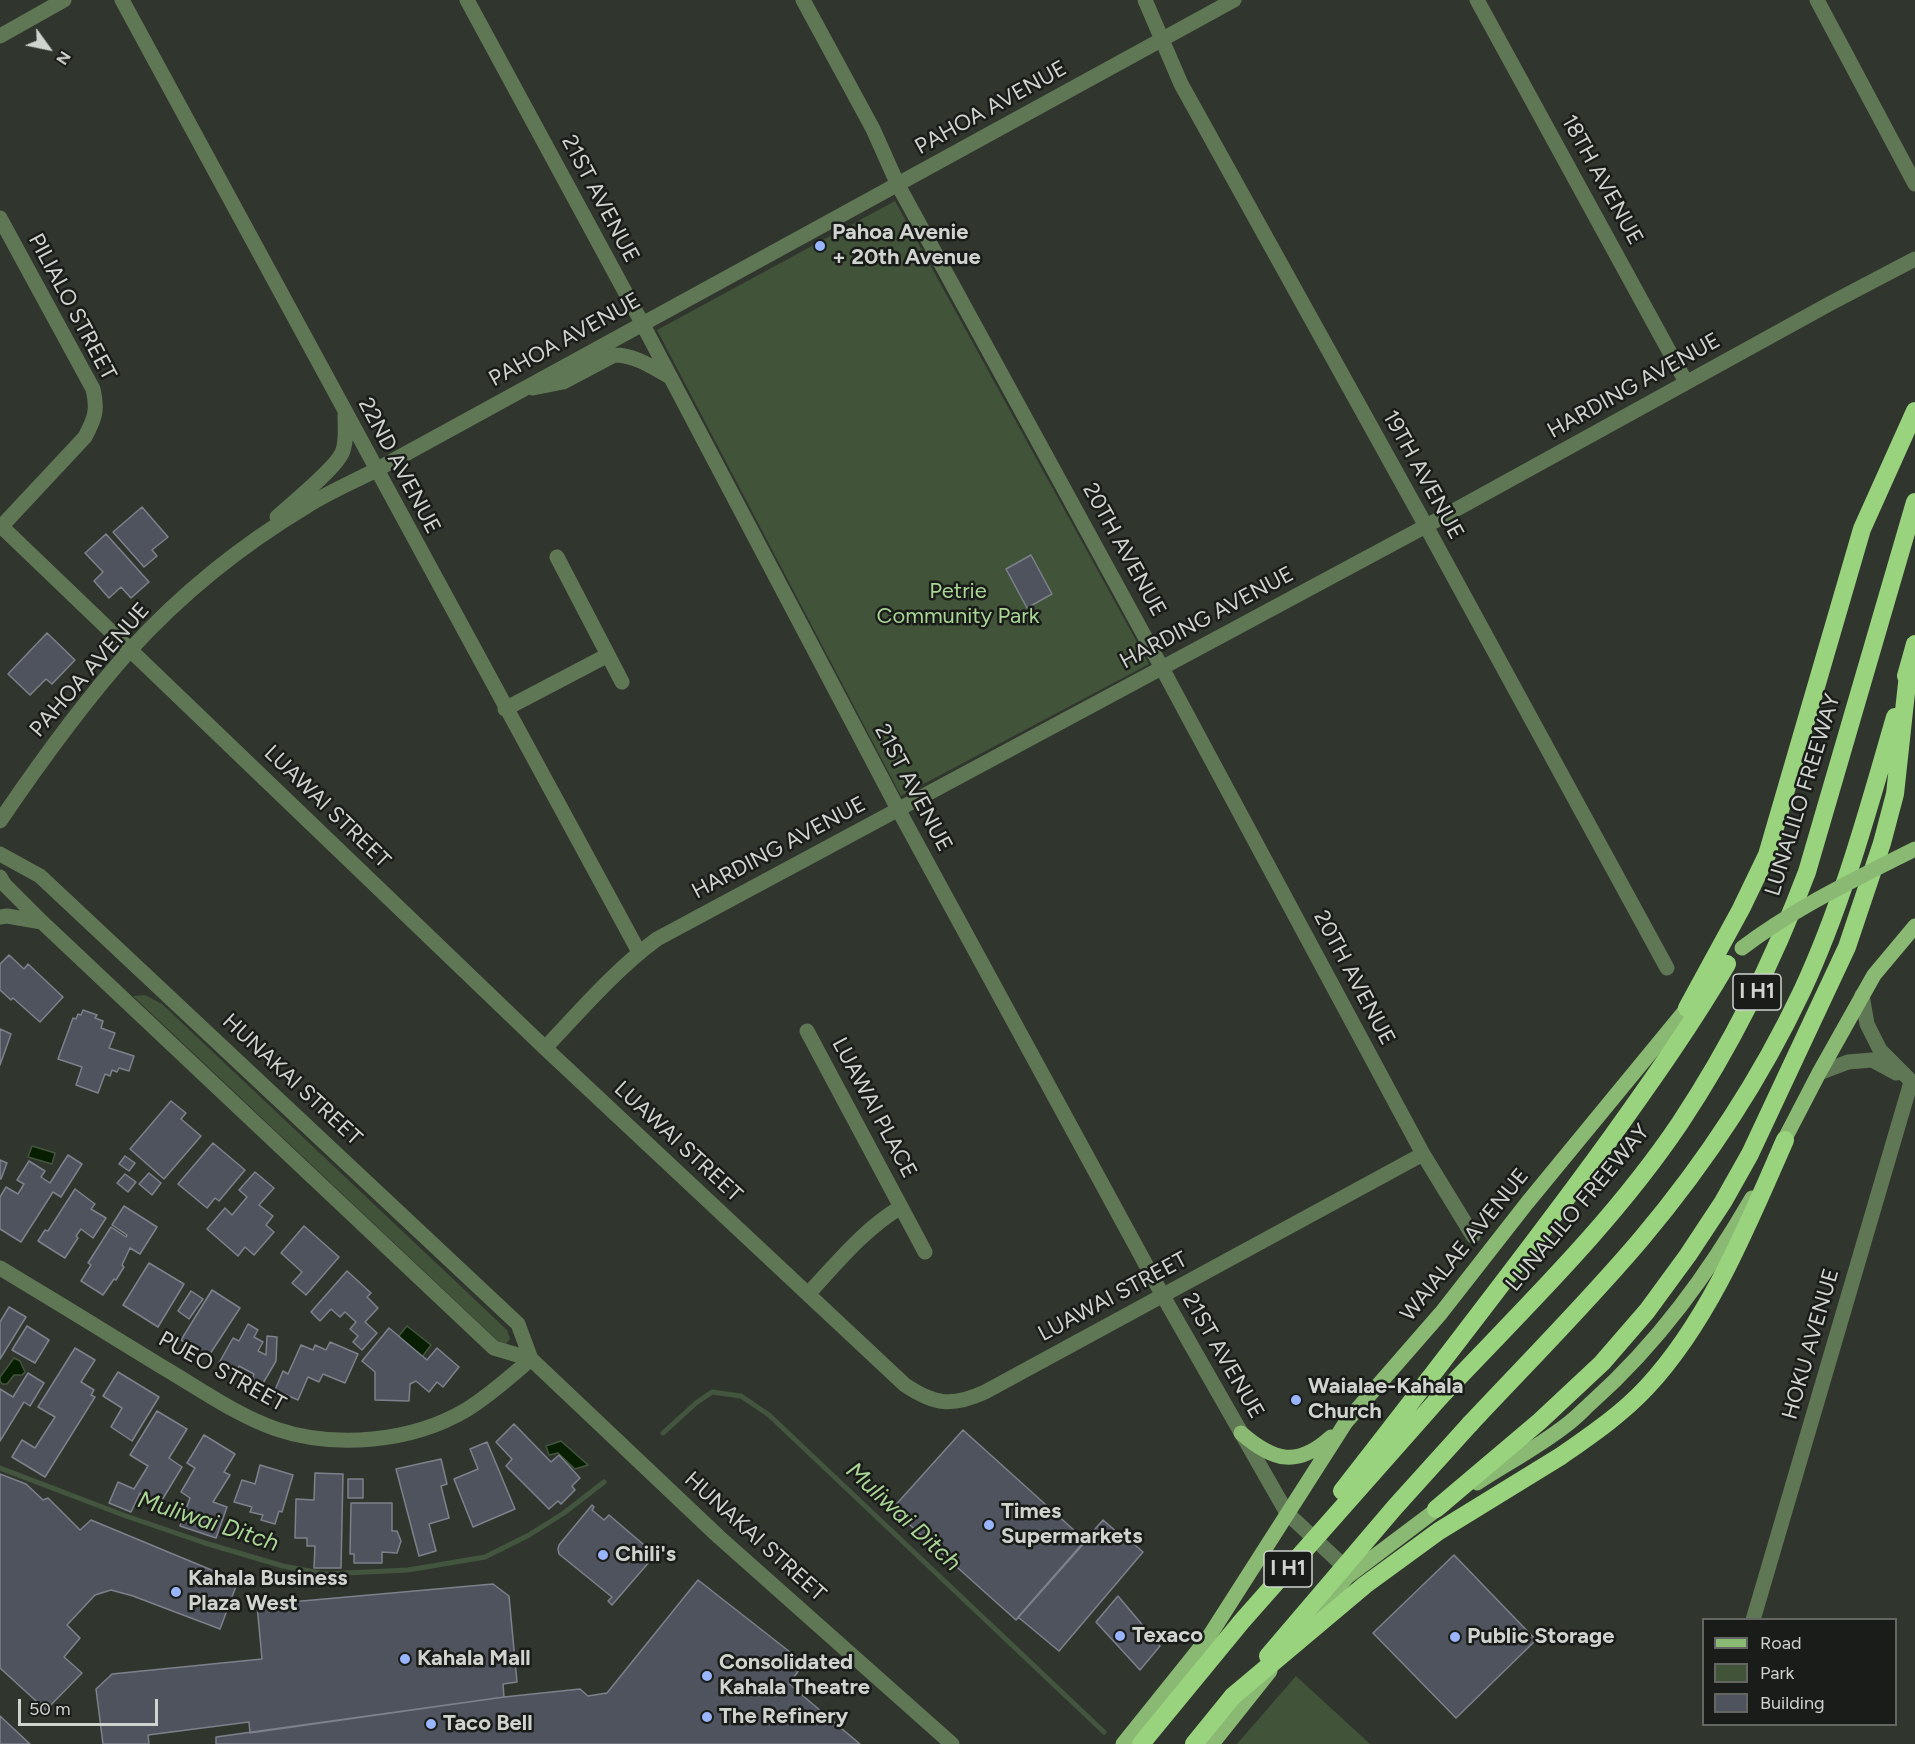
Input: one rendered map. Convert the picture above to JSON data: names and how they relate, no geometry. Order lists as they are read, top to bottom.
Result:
{
  "streets": {
    "highway": ["LUNALILO FREEWAY", "I H1"],
    "main road": ["WAIALAE AVENUE"],
    "street": [
      "PAHOA AVENUE",
      "18TH AVENUE",
      "21ST AVENUE",
      "PILIALO STREET",
      "HARDING AVENUE",
      "22ND AVENUE",
      "19TH AVENUE",
      "20TH AVENUE",
      "LUAWAI STREET",
      "HUNAKAI STREET",
      "LUAWAI PLACE",
      "HOKU AVENUE",
      "PUEO STREET"
    ]
  },
  "crossings": [
    ["PAHOA AVENUE", "21ST AVENUE"],
    ["PAHOA AVENUE", "22ND AVENUE"],
    ["PAHOA AVENUE", "19TH AVENUE"],
    ["PAHOA AVENUE", "20TH AVENUE"],
    ["PAHOA AVENUE", "LUAWAI STREET"],
    ["18TH AVENUE", "HARDING AVENUE"],
    ["21ST AVENUE", "HARDING AVENUE"],
    ["21ST AVENUE", "LUAWAI STREET"],
    ["21ST AVENUE", "WAIALAE AVENUE"],
    ["PILIALO STREET", "LUAWAI STREET"],
    ["HARDING AVENUE", "22ND AVENUE"],
    ["HARDING AVENUE", "19TH AVENUE"],
    ["HARDING AVENUE", "20TH AVENUE"],
    ["HARDING AVENUE", "LUAWAI STREET"],
    ["20TH AVENUE", "LUAWAI STREET"],
    ["LUAWAI STREET", "LUAWAI PLACE"],
    ["HUNAKAI STREET", "PUEO STREET"]
  ],
  "water": ["Muliwai Ditch"],
  "parks": ["Petrie Community Park"],
  "places": [
    "Pahoa Avenie + 20th Avenue",
    "Waialae-Kahala Church",
    "Times Supermarkets",
    "Chili's",
    "Kahala Business Plaza West",
    "Texaco",
    "Public Storage",
    "Kahala Mall",
    "Consolidated Kahala Theatre",
    "The Refinery",
    "Taco Bell"
  ],
  "legend": ["Road", "Park", "Building"],
  "scale_bar": "50 m",
  "north": "bottom right"
}
